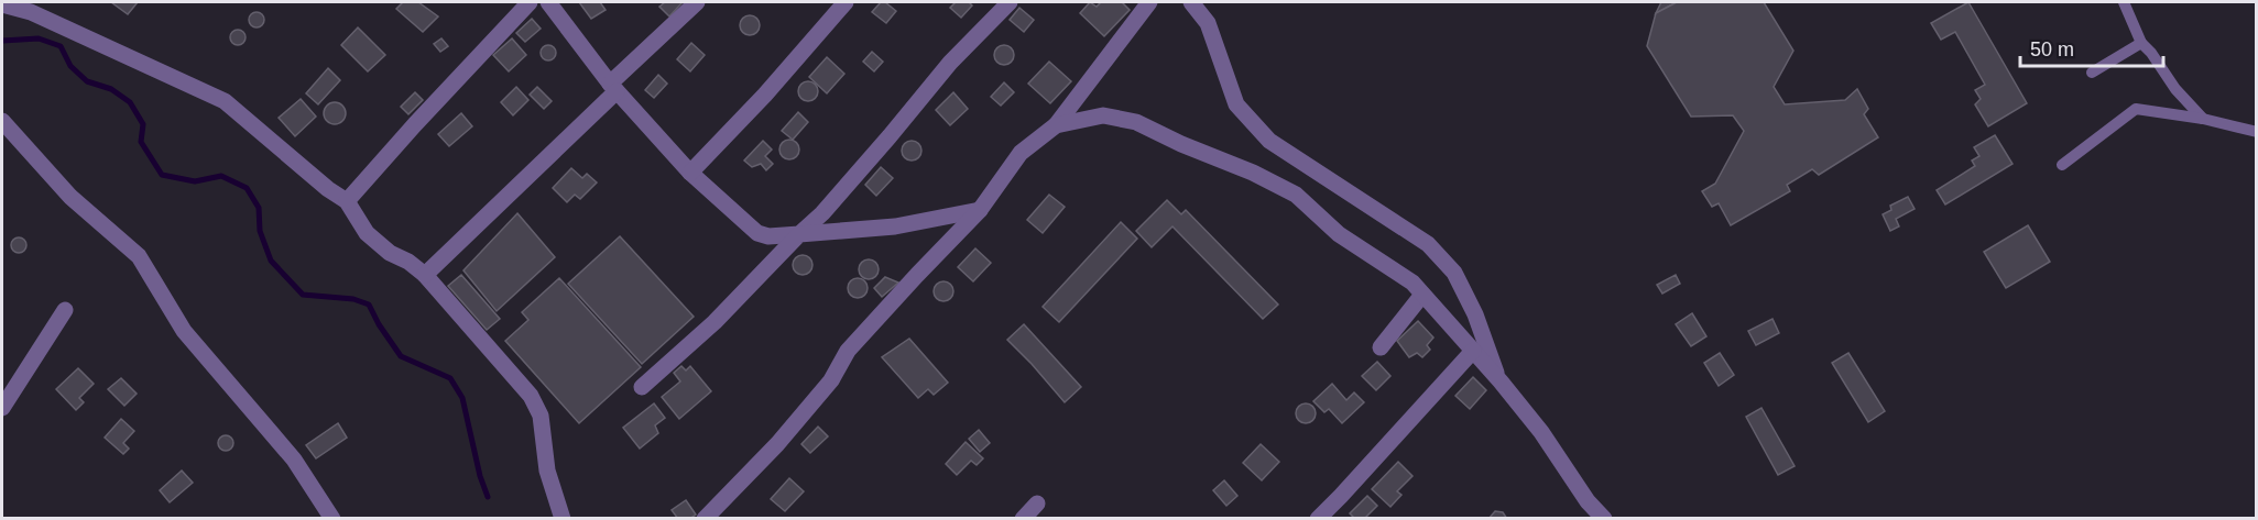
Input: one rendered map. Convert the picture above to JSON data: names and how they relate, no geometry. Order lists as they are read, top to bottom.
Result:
{
  "scale_bar": "50 m"
}
